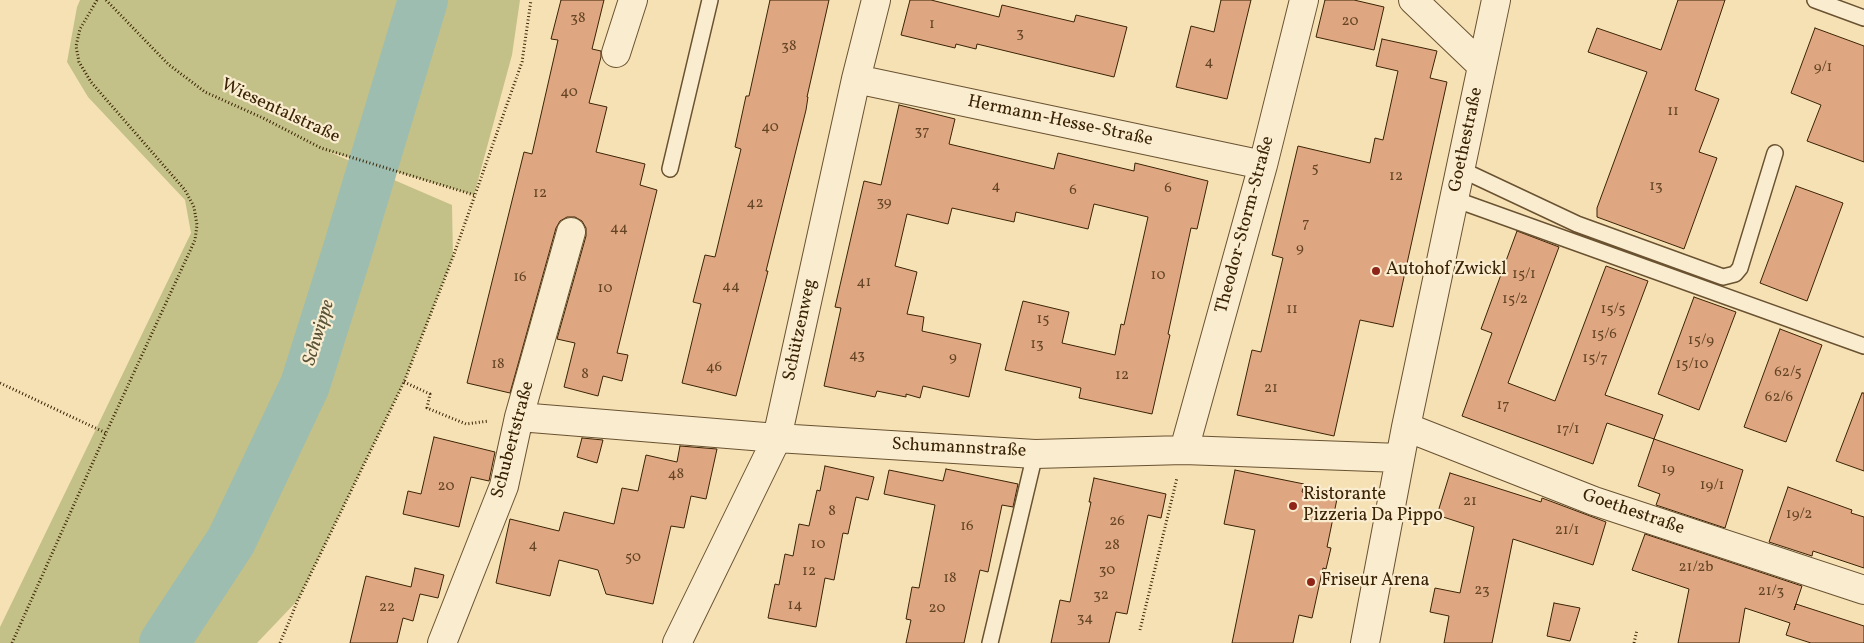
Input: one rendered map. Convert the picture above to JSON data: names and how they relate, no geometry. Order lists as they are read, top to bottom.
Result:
{
  "streets": {
    "street": [
      "Hermann-Hesse-Straße",
      "Goethestraße",
      "Theodor-Storm-Straße",
      "Schützenweg",
      "Schubertstraße",
      "Schumannstraße"
    ],
    "path": ["Wiesentalstraße"]
  },
  "crossings": [
    ["Hermann-Hesse-Straße", "Theodor-Storm-Straße"],
    ["Hermann-Hesse-Straße", "Schützenweg"],
    ["Goethestraße", "Schumannstraße"],
    ["Theodor-Storm-Straße", "Schumannstraße"],
    ["Schützenweg", "Schumannstraße"],
    ["Schubertstraße", "Schumannstraße"]
  ],
  "water": ["Schwippe"],
  "places": ["Autohof Zwickl", "Ristorante Pizzeria Da Pippo", "Friseur Arena"],
  "house_numbers": [
    "38",
    "20",
    "1",
    "3",
    "38",
    "4",
    "9/1",
    "40",
    "11",
    "40",
    "37",
    "5",
    "12",
    "4",
    "13",
    "6",
    "6",
    "12",
    "39",
    "42",
    "7",
    "44",
    "9",
    "15/1",
    "10",
    "16",
    "41",
    "44",
    "10",
    "15/2",
    "11",
    "15/5",
    "15",
    "15/6",
    "15/9",
    "13",
    "43",
    "9",
    "15/7",
    "18",
    "15/10",
    "46",
    "62/5",
    "8",
    "12",
    "21",
    "62/6",
    "17",
    "17/1",
    "19",
    "48",
    "19/1",
    "20",
    "21",
    "8",
    "19/2",
    "26",
    "16",
    "21/1",
    "10",
    "4",
    "28",
    "50",
    "21/2b",
    "30",
    "12",
    "18",
    "23",
    "21/3",
    "32",
    "14",
    "22",
    "20",
    "34"
  ]
}
